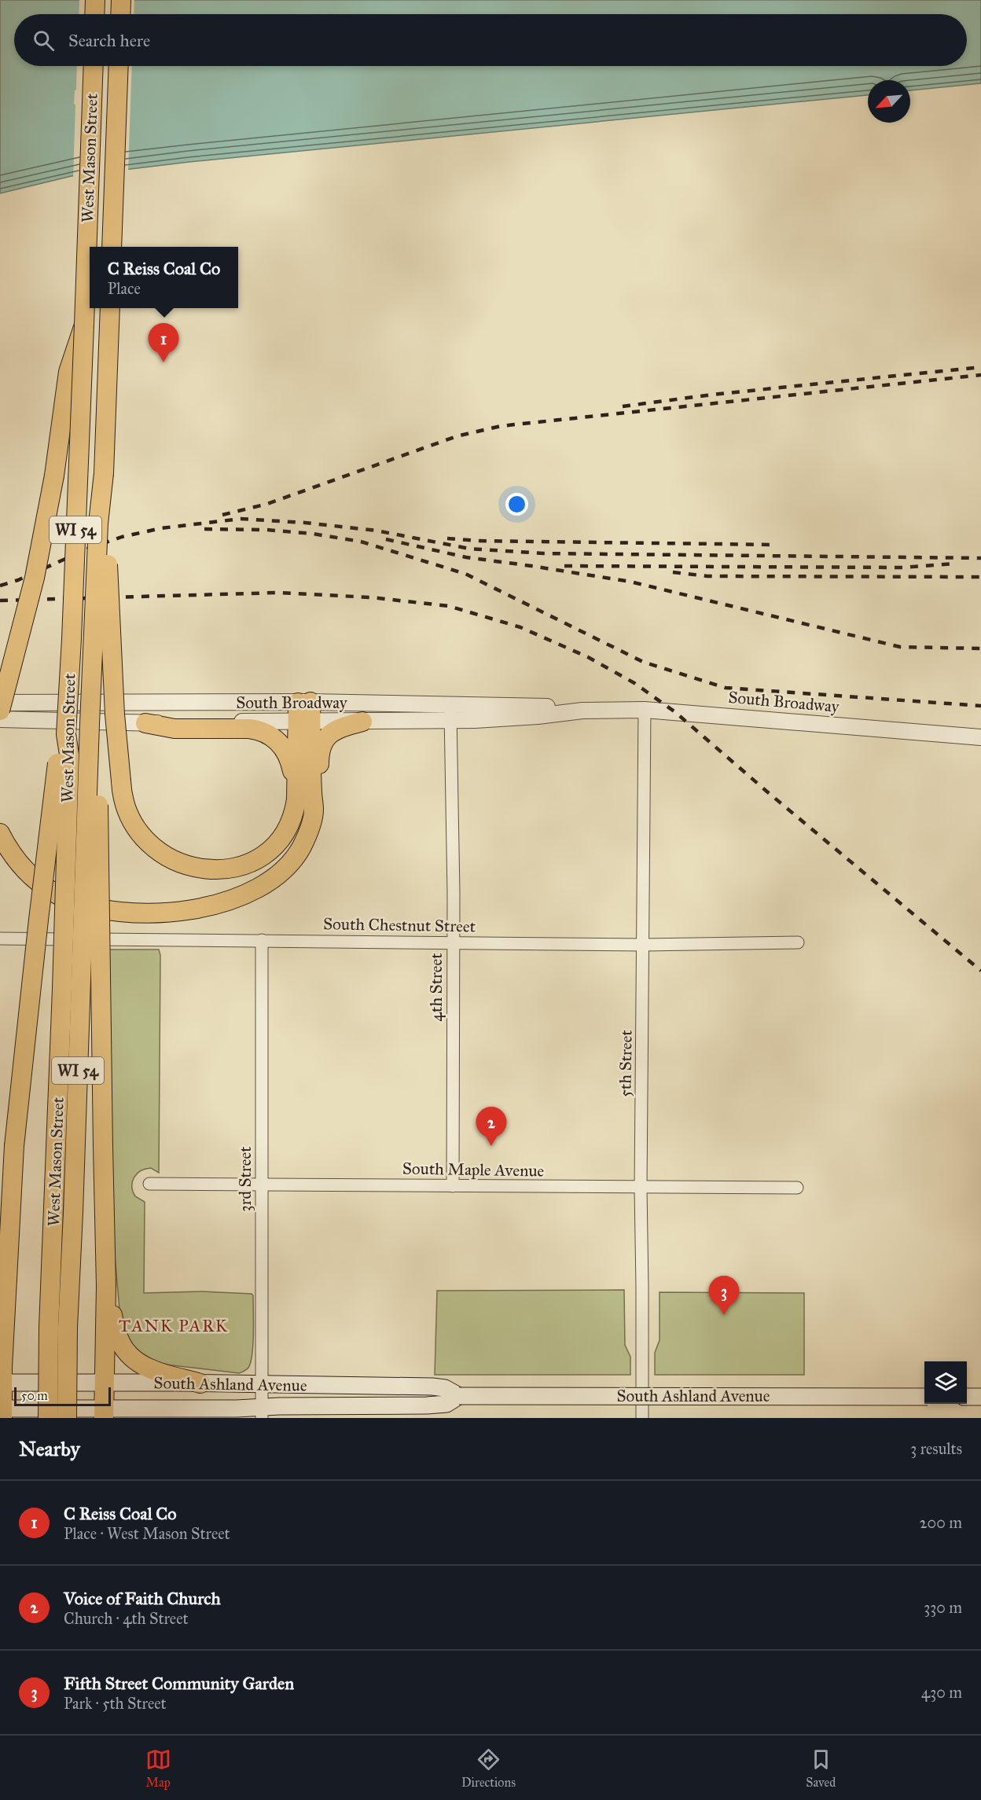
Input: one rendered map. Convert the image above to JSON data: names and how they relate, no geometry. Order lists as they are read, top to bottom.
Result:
{
  "streets": {
    "main road": ["West Mason Street", "WI 54", "South Ashland Avenue"],
    "street": [
      "South Broadway",
      "South Chestnut Street",
      "4th Street",
      "5th Street",
      "South Maple Avenue",
      "3rd Street"
    ]
  },
  "crossings": [
    ["South Broadway", "4th Street"],
    ["South Broadway", "5th Street"],
    ["South Chestnut Street", "4th Street"],
    ["South Chestnut Street", "5th Street"],
    ["South Chestnut Street", "3rd Street"],
    ["4th Street", "South Maple Avenue"],
    ["5th Street", "South Maple Avenue"],
    ["South Maple Avenue", "3rd Street"],
    ["3rd Street", "South Ashland Avenue"]
  ],
  "districts": ["TANK PARK"],
  "scale_bar": "50 m",
  "north": "bottom left",
  "page": {
    "search": "Search here",
    "popup": ["C Reiss Coal Co", "Place"],
    "pins": ["1", "2", "3"],
    "scale": "50 m",
    "heading": ["Nearby", "3 results"],
    "list": [
      {
        "mark": "1",
        "name": "C Reiss Coal Co",
        "note": "Place · West Mason Street",
        "value": "200 m"
      },
      {
        "mark": "2",
        "name": "Voice of Faith Church",
        "note": "Church · 4th Street",
        "value": "330 m"
      },
      {
        "mark": "3",
        "name": "Fifth Street Community Garden",
        "note": "Park · 5th Street",
        "value": "430 m"
      }
    ],
    "nav": ["Map", "Directions", "Saved"]
  }
}
